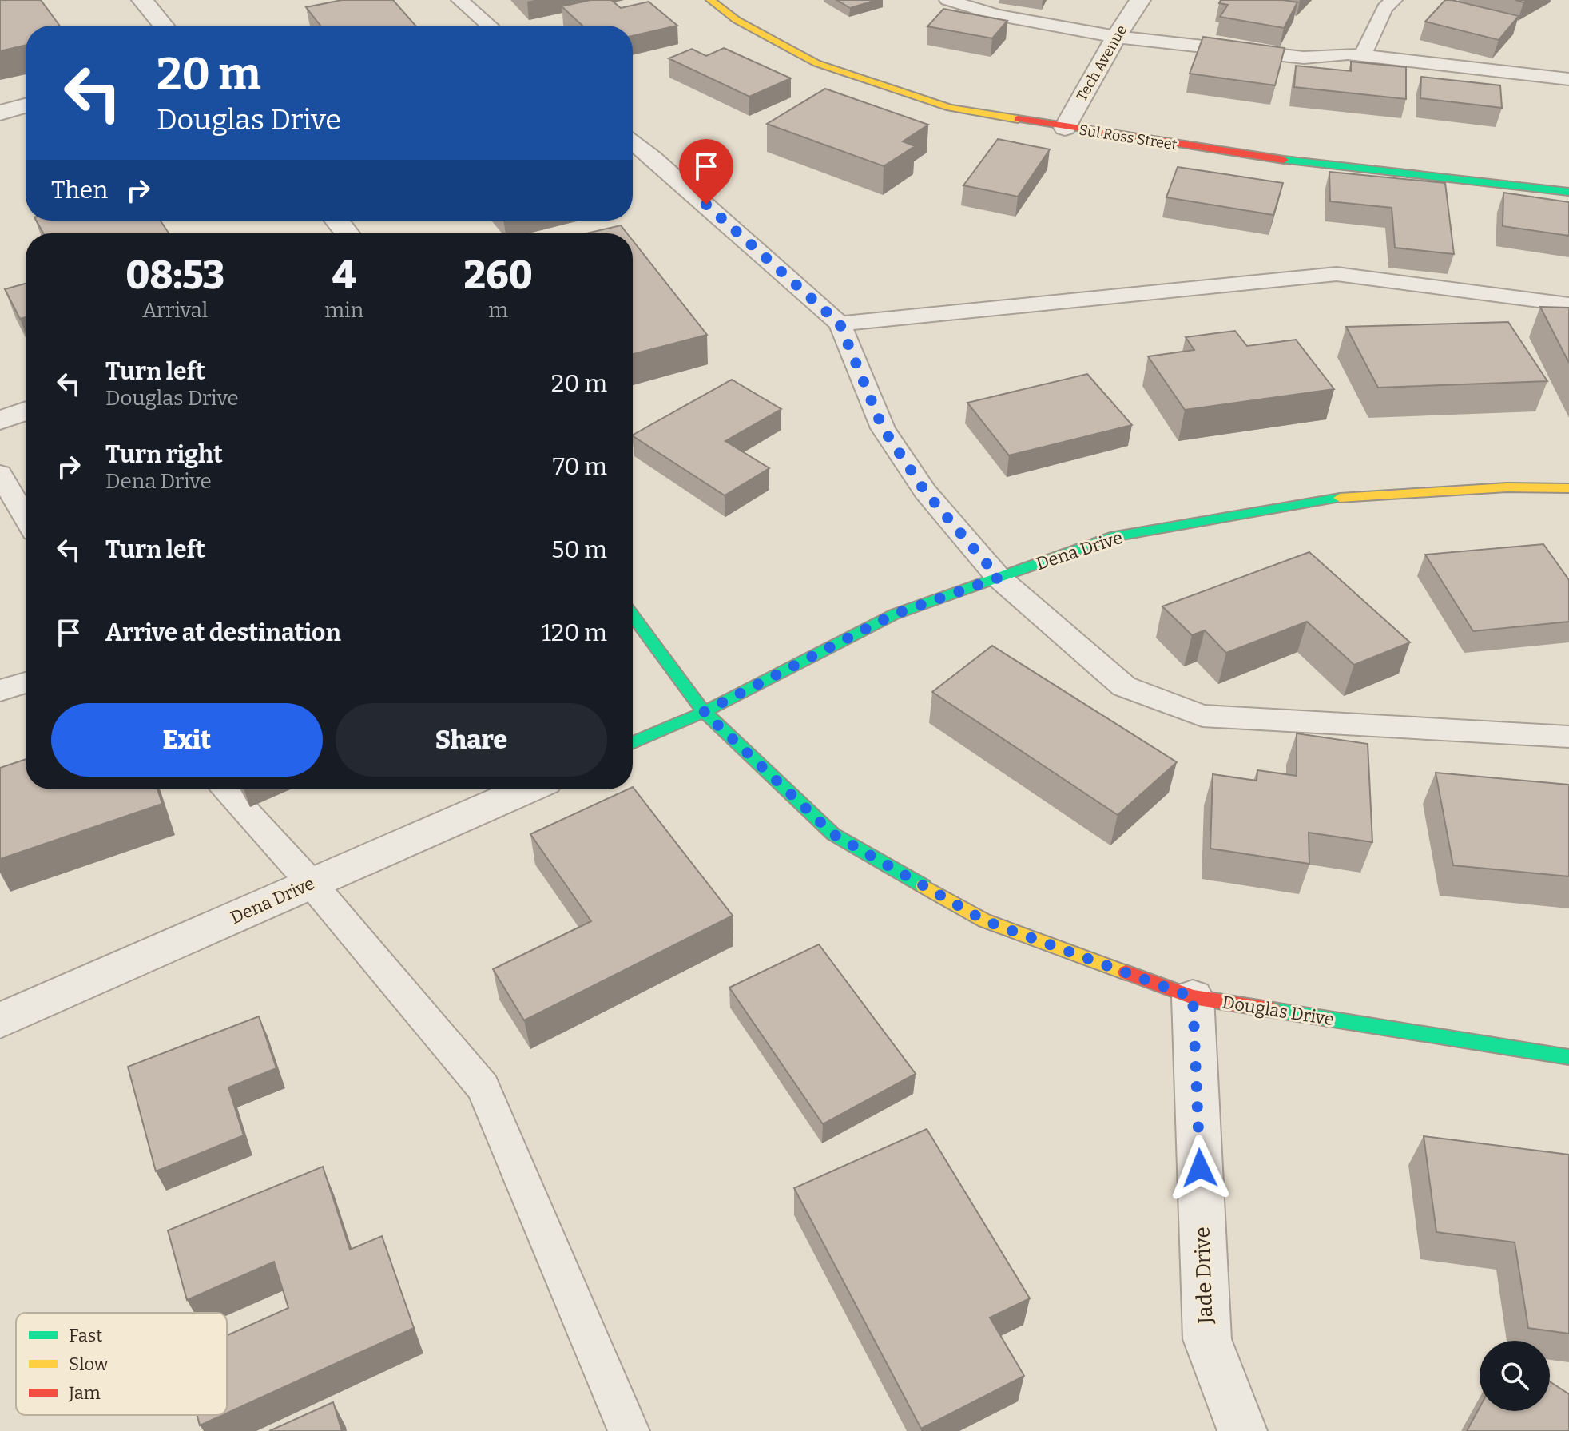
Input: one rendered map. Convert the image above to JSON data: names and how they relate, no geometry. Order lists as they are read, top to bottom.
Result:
{
  "streets": {
    "street": [
      "Tech Avenue",
      "Sul Ross Street",
      "Dena Drive",
      "Douglas Drive",
      "Jade Drive"
    ]
  },
  "crossings": [
    ["Tech Avenue", "Sul Ross Street"],
    ["Dena Drive", "Douglas Drive"],
    ["Douglas Drive", "Jade Drive"]
  ],
  "legend": ["Fast", "Slow", "Jam"],
  "page": {
    "turn": ["20 m", "Douglas Drive"],
    "then": "Then",
    "eta": [
      "08:53",
      "Arrival",
      "4",
      "min",
      "260",
      "m"
    ],
    "list": [
      {
        "name": "Turn left",
        "note": "Douglas Drive",
        "value": "20 m"
      },
      {
        "name": "Turn right",
        "note": "Dena Drive",
        "value": "70 m"
      },
      {
        "name": "Turn left",
        "value": "50 m"
      },
      {
        "name": "Arrive at destination",
        "value": "120 m"
      }
    ],
    "buttons": ["Exit", "Share"]
  }
}
